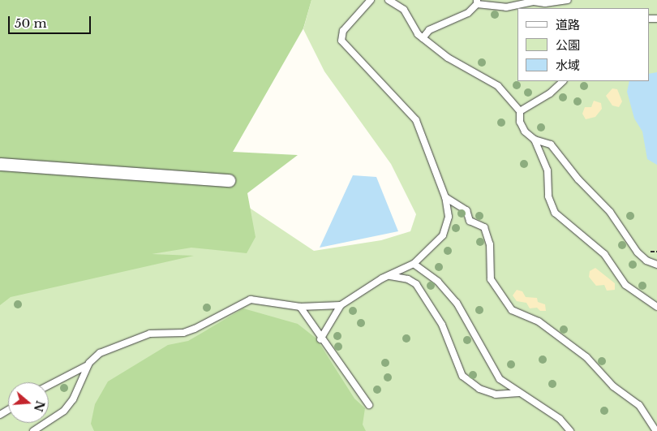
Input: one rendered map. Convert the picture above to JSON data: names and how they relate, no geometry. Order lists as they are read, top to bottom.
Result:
{
  "legend": ["道路", "公園", "水域"],
  "scale_bar": "50 m",
  "north": "right"
}
